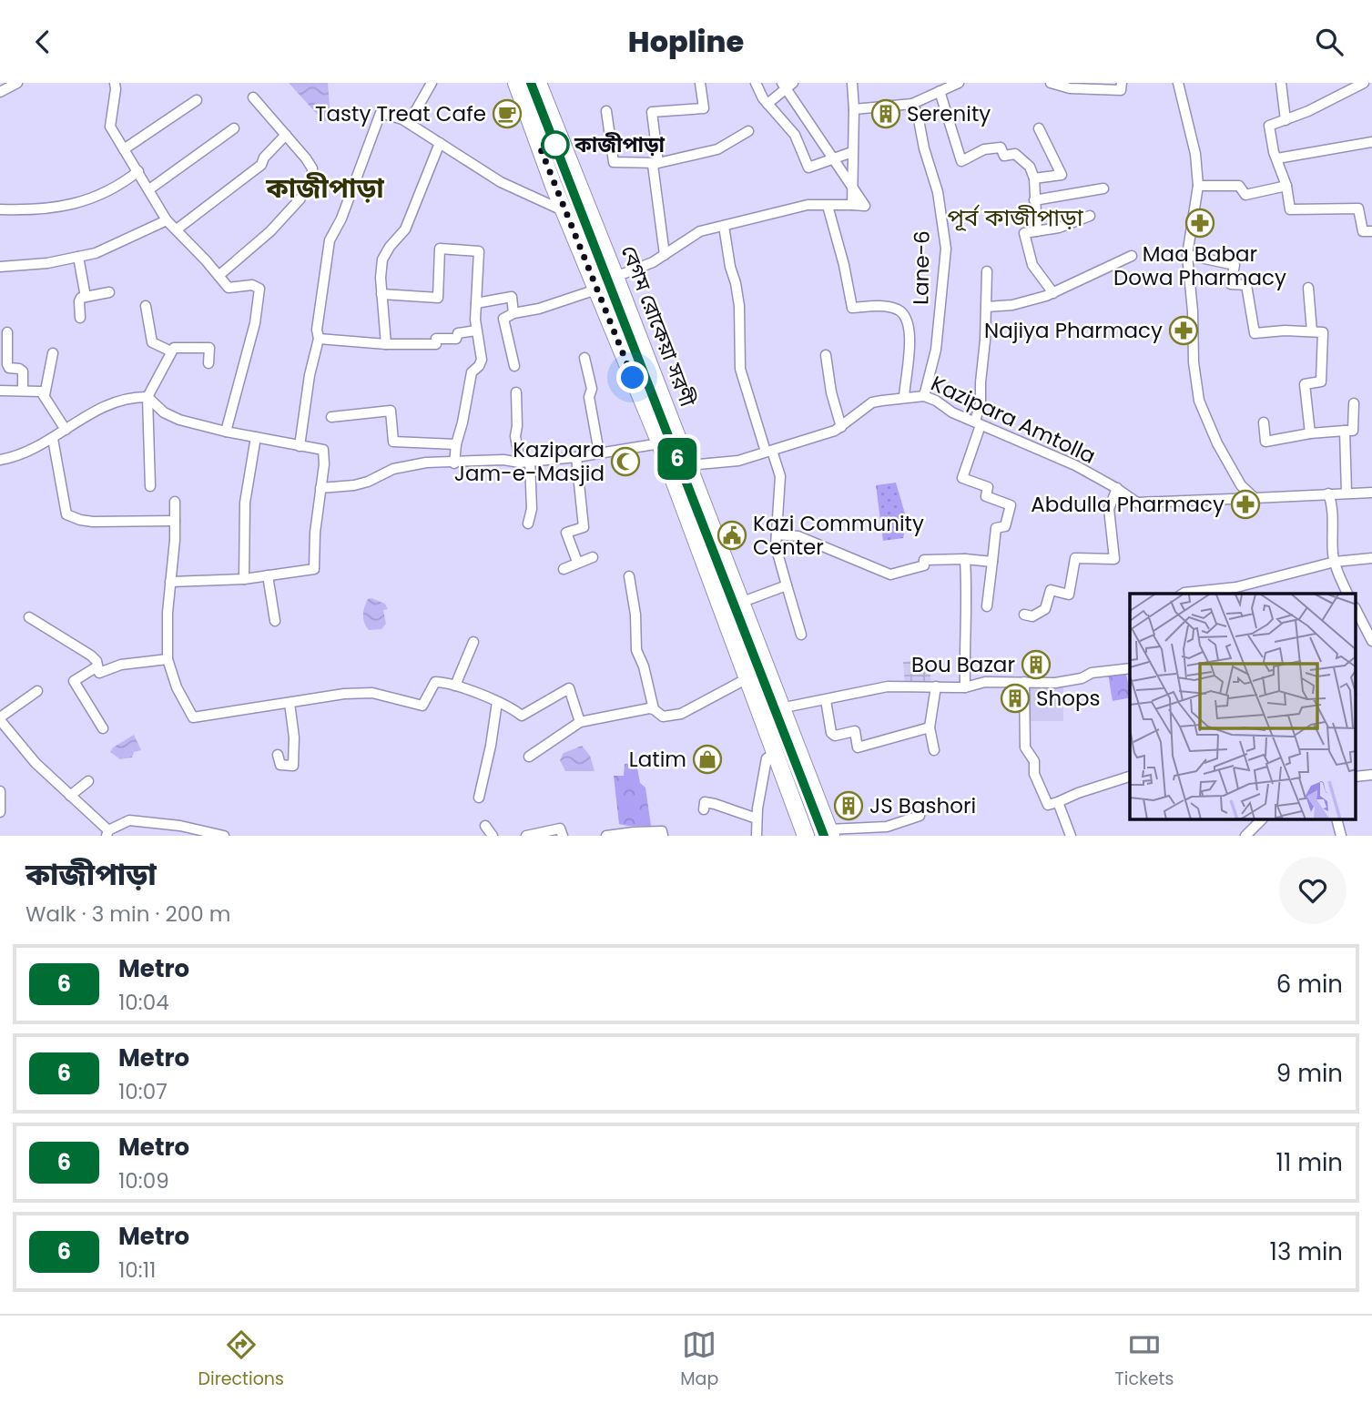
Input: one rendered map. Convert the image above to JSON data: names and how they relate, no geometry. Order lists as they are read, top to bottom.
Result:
{
  "streets": {
    "main road": ["বেগম রোকেয়া সরণী"],
    "street": ["Lane-6", "Kazipara Amtolla"]
  },
  "crossings": [
    ["Lane-6", "Kazipara Amtolla"],
    ["বেগম রোকেয়া সরণী", "Kazipara Amtolla"]
  ],
  "districts": ["কাজীপাড়া", "পূর্ব কাজীপাড়া"],
  "places": {
    "cafe": ["Tasty Treat Cafe"],
    "building": [
      "Serenity",
      "Bou Bazar",
      "Shops",
      "JS Bashori"
    ],
    "other": ["কাজীপাড়া"],
    "pharmacy": ["Maa Babar Dowa Pharmacy", "Najiya Pharmacy", "Abdulla Pharmacy"],
    "mosque": ["Kazipara Jam-e-Masjid"],
    "public building": ["Kazi Community Center"],
    "shop": ["Latim"]
  },
  "lines": ["metro line 6"],
  "page": {
    "header": "Hopline",
    "on_map": "6",
    "heading": ["কাজীপাড়া", "Walk · 3 min · 200 m"],
    "list": [
      {
        "mark": "6",
        "name": "Metro",
        "note": "10:04",
        "value": "6 min"
      },
      {
        "mark": "6",
        "name": "Metro",
        "note": "10:07",
        "value": "9 min"
      },
      {
        "mark": "6",
        "name": "Metro",
        "note": "10:09",
        "value": "11 min"
      },
      {
        "mark": "6",
        "name": "Metro",
        "note": "10:11",
        "value": "13 min"
      }
    ],
    "tabs": ["Directions", "Map", "Tickets"]
  }
}
